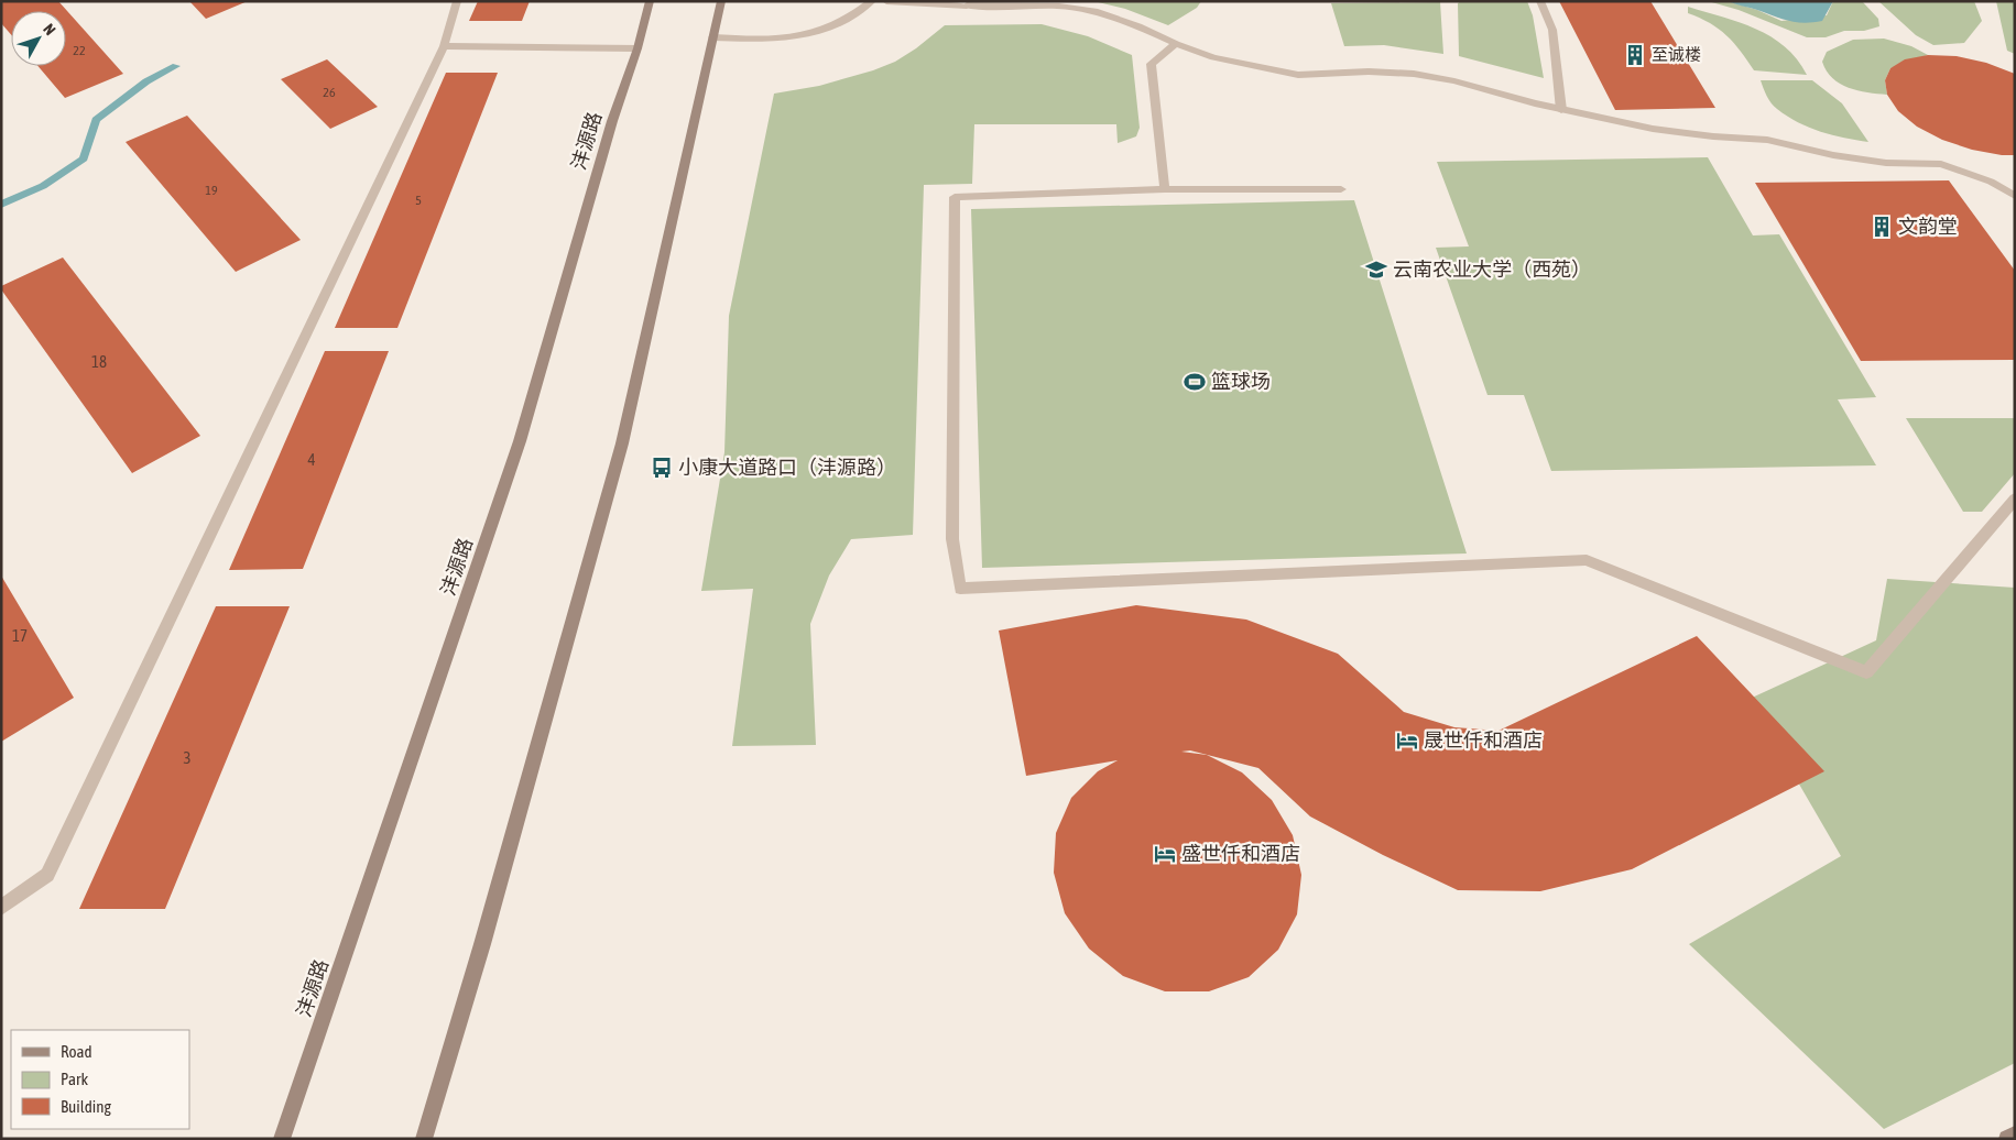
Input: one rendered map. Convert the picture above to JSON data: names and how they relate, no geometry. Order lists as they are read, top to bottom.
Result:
{
  "streets": {
    "main road": ["沣源路"]
  },
  "places": {
    "building": ["至诚楼", "文韵堂"],
    "school or university": ["云南农业大学（西苑）"],
    "sports": ["篮球场"],
    "bus stop": ["小康大道路口（沣源路）"],
    "hotel": ["晟世仟和酒店", "盛世仟和酒店"]
  },
  "house_numbers": [
    "22",
    "26",
    "19",
    "5",
    "18",
    "4",
    "17",
    "3"
  ],
  "legend": ["Road", "Park", "Building"],
  "north": "top right"
}
